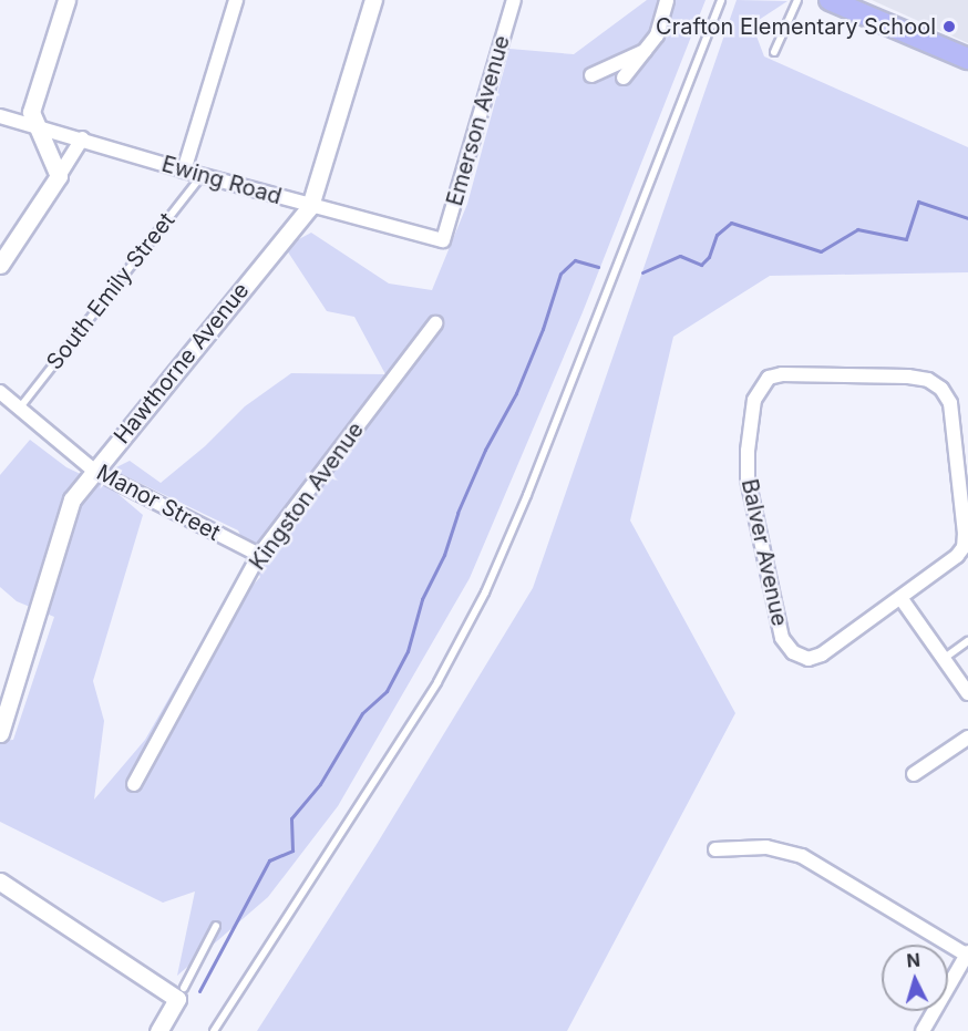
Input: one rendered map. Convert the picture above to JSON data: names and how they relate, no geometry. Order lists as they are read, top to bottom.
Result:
{
  "streets": {
    "street": [
      "Emerson Avenue",
      "Ewing Road",
      "Hawthorne Avenue",
      "Kingston Avenue",
      "Manor Street",
      "Balver Avenue"
    ],
    "lane": ["South Emily Street"]
  },
  "crossings": [
    ["Emerson Avenue", "Ewing Road"],
    ["Ewing Road", "South Emily Street"],
    ["Ewing Road", "Hawthorne Avenue"],
    ["South Emily Street", "Manor Street"],
    ["Hawthorne Avenue", "Manor Street"],
    ["Kingston Avenue", "Manor Street"]
  ],
  "places": ["Crafton Elementary School"],
  "north": "top"
}
